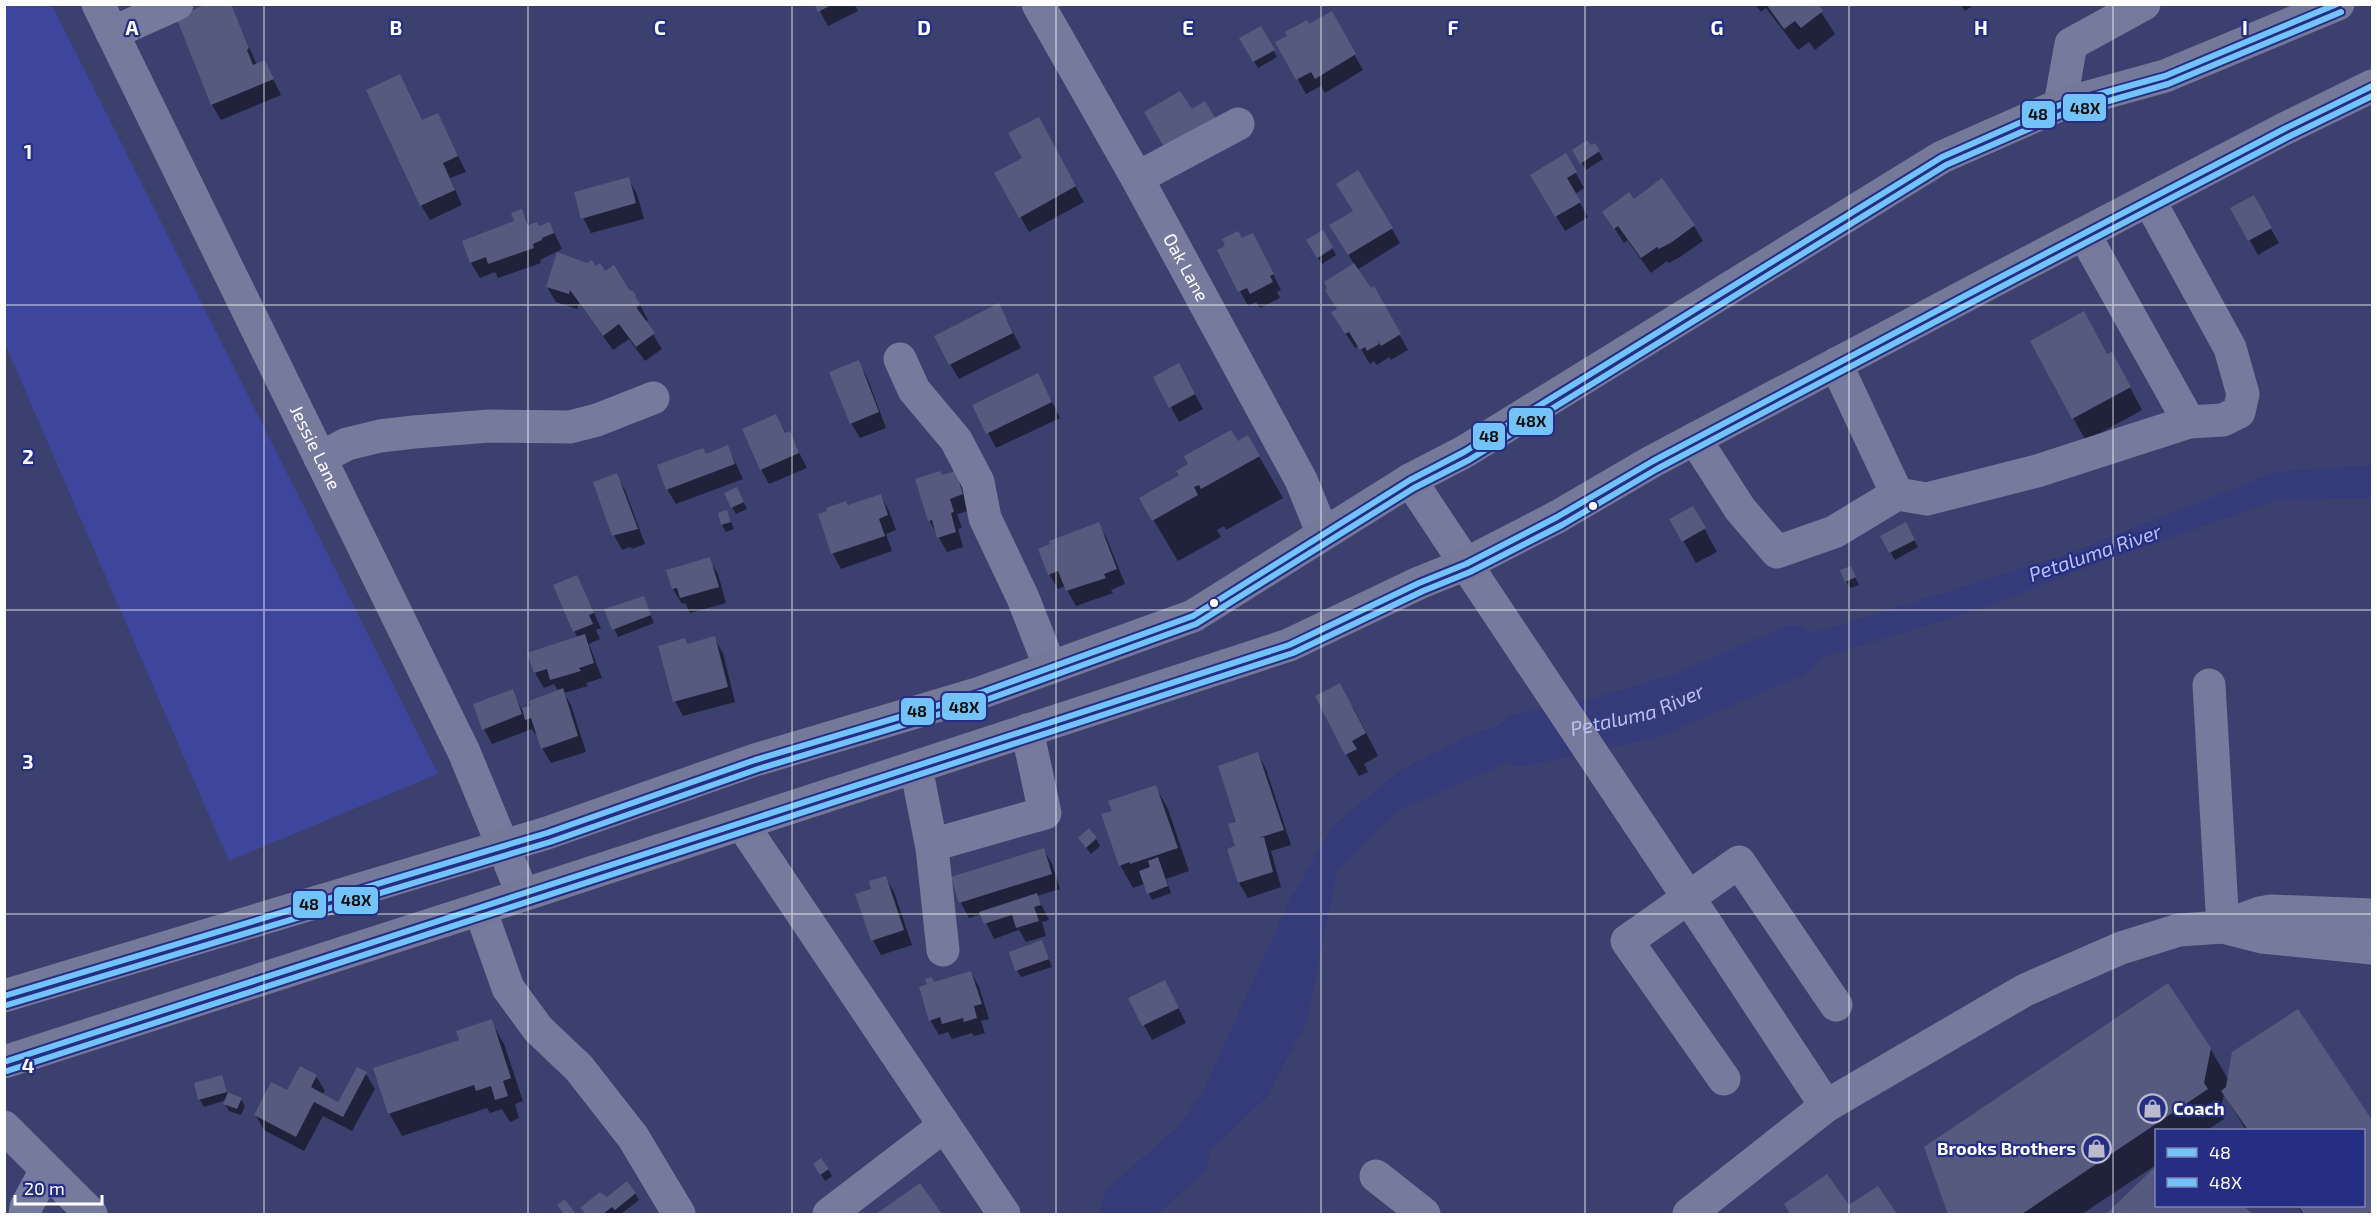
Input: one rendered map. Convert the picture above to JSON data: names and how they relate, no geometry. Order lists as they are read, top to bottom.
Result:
{
  "streets": {
    "street": ["Oak Lane", "Jessie Lane"]
  },
  "water": ["Petaluma River"],
  "places": {
    "shop": ["Coach", "Brooks Brothers"]
  },
  "lines": ["transit line 48", "transit line 48X"],
  "legend": ["48", "48X"],
  "scale_bar": "20 m",
  "grid": {
    "columns": [
      "A",
      "B",
      "C",
      "D",
      "E",
      "F",
      "G",
      "H",
      "I"
    ],
    "rows": [
      "1",
      "2",
      "3",
      "4"
    ]
  }
}
